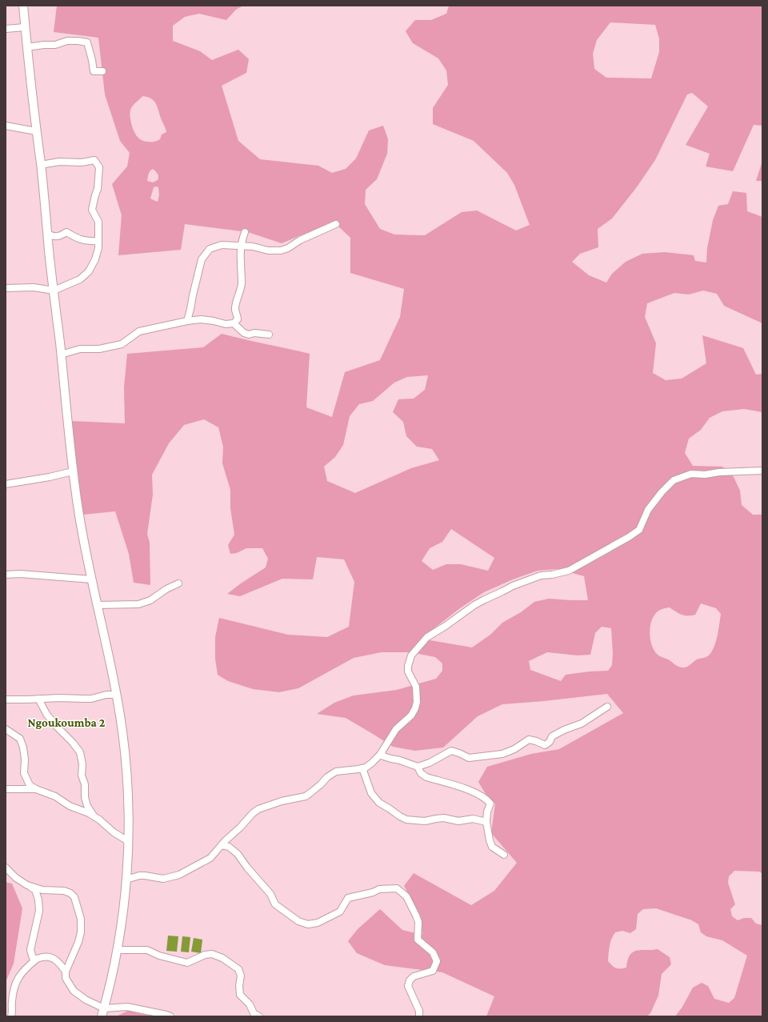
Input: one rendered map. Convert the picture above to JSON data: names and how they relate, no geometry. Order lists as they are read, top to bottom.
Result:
{
  "districts": ["Ngoukoumba 2"]
}
